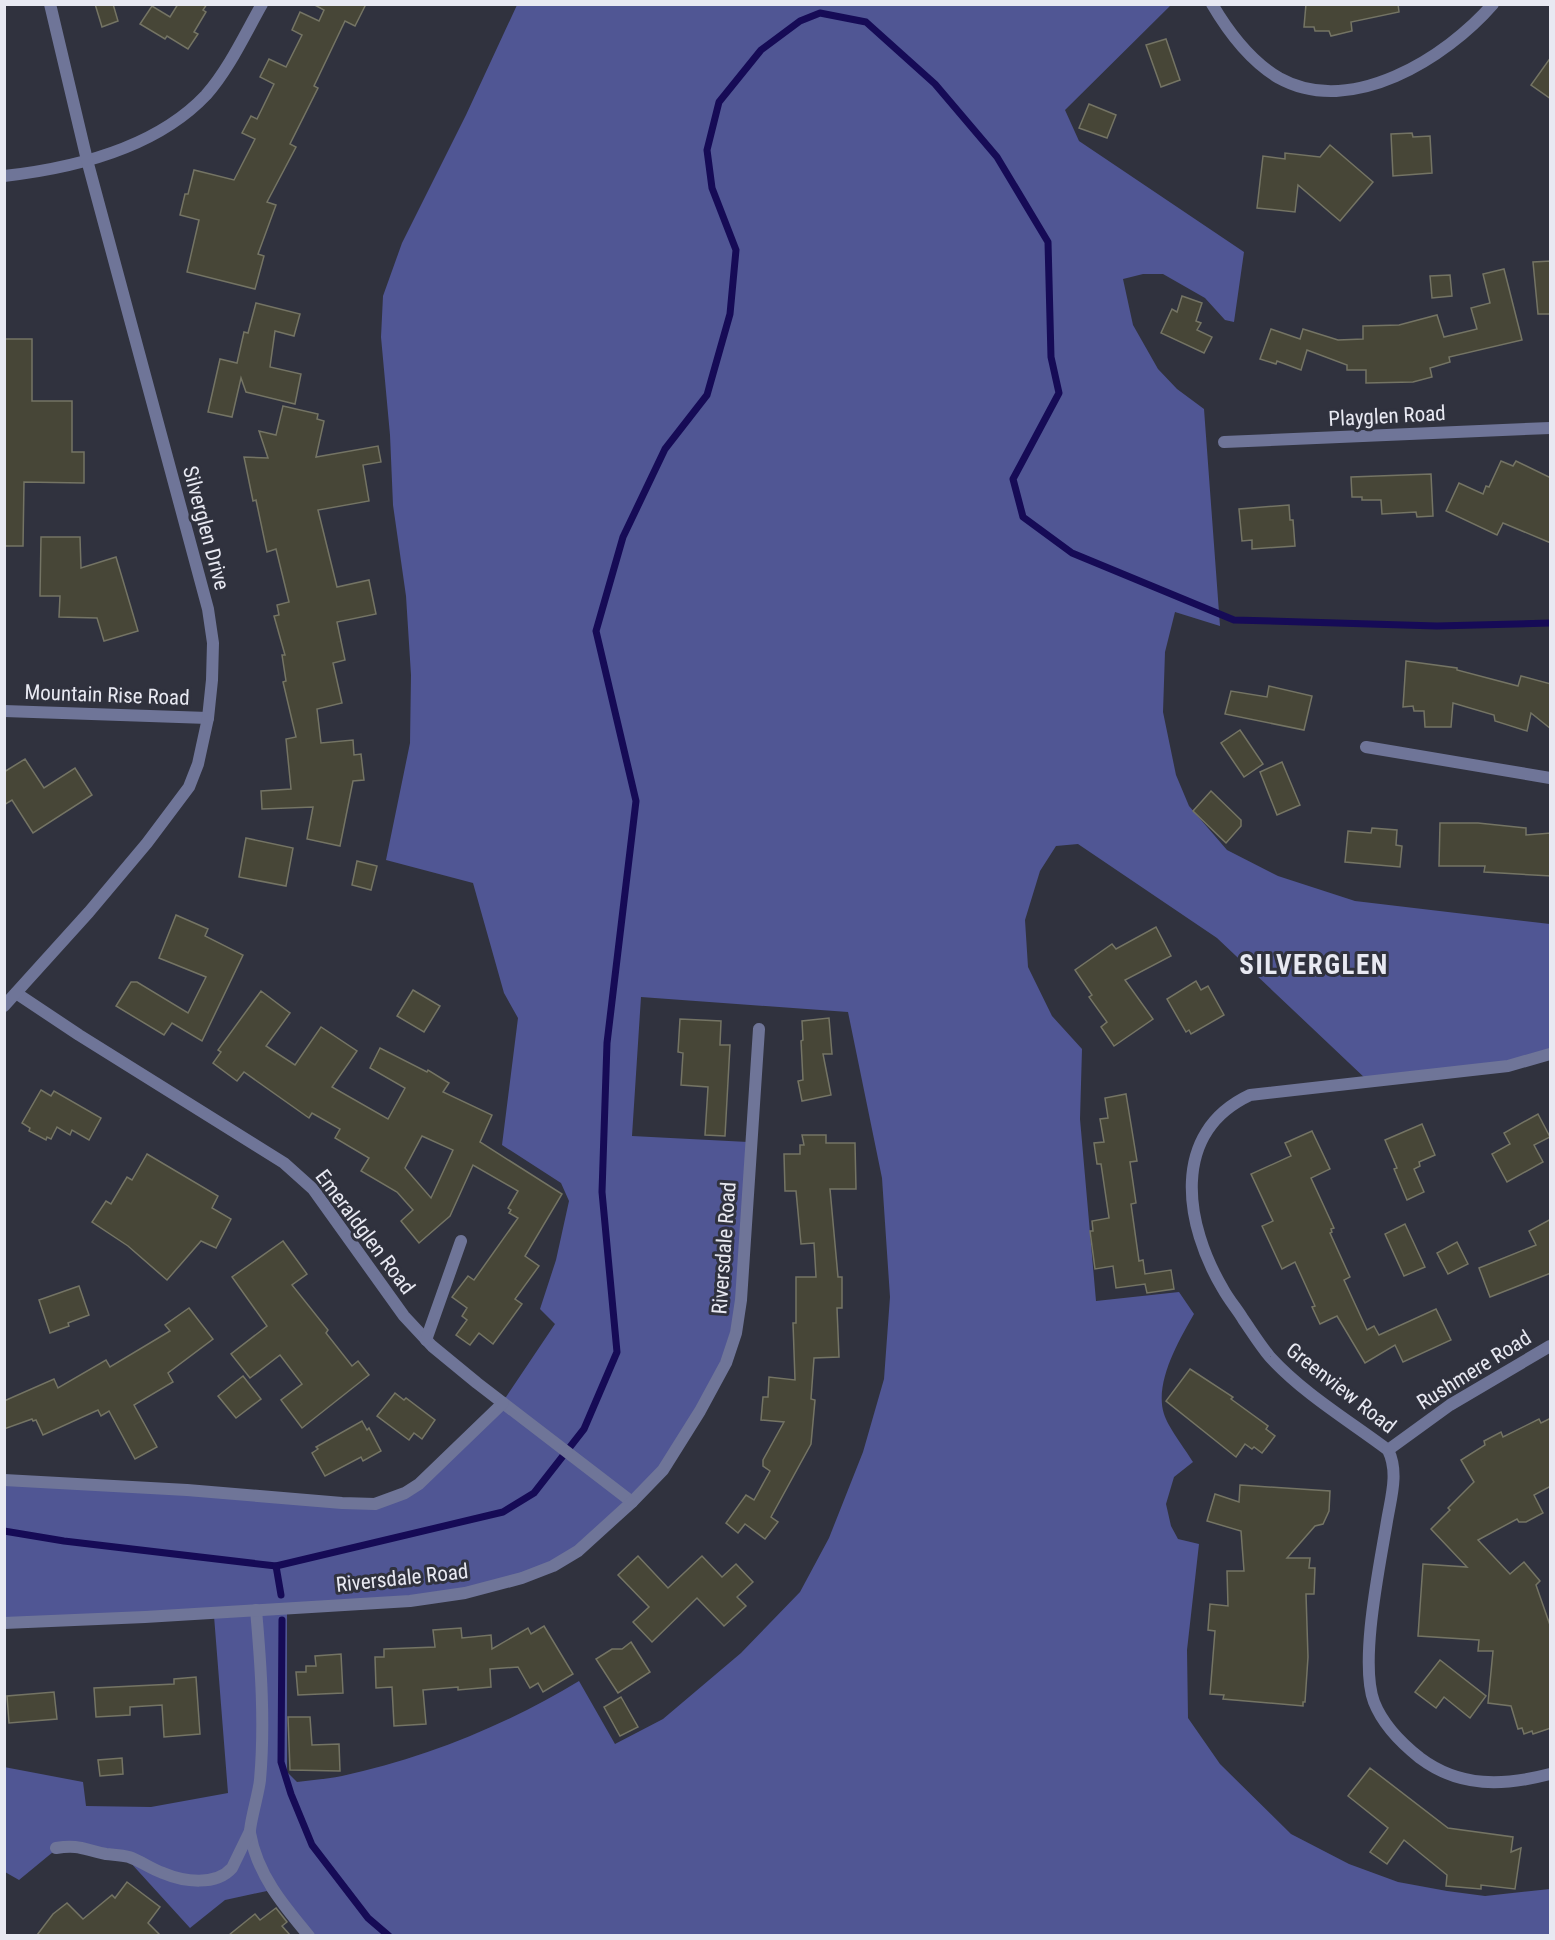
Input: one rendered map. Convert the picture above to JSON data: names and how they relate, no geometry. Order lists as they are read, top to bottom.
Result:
{
  "streets": {
    "street": [
      "Playglen Road",
      "Silverglen Drive",
      "Mountain Rise Road",
      "Emeraldglen Road",
      "Riversdale Road",
      "Rushmere Road",
      "Greenview Road"
    ]
  },
  "crossings": [
    ["Silverglen Drive", "Mountain Rise Road"],
    ["Silverglen Drive", "Emeraldglen Road"],
    ["Emeraldglen Road", "Riversdale Road"],
    ["Rushmere Road", "Greenview Road"]
  ],
  "districts": ["SILVERGLEN"]
}
